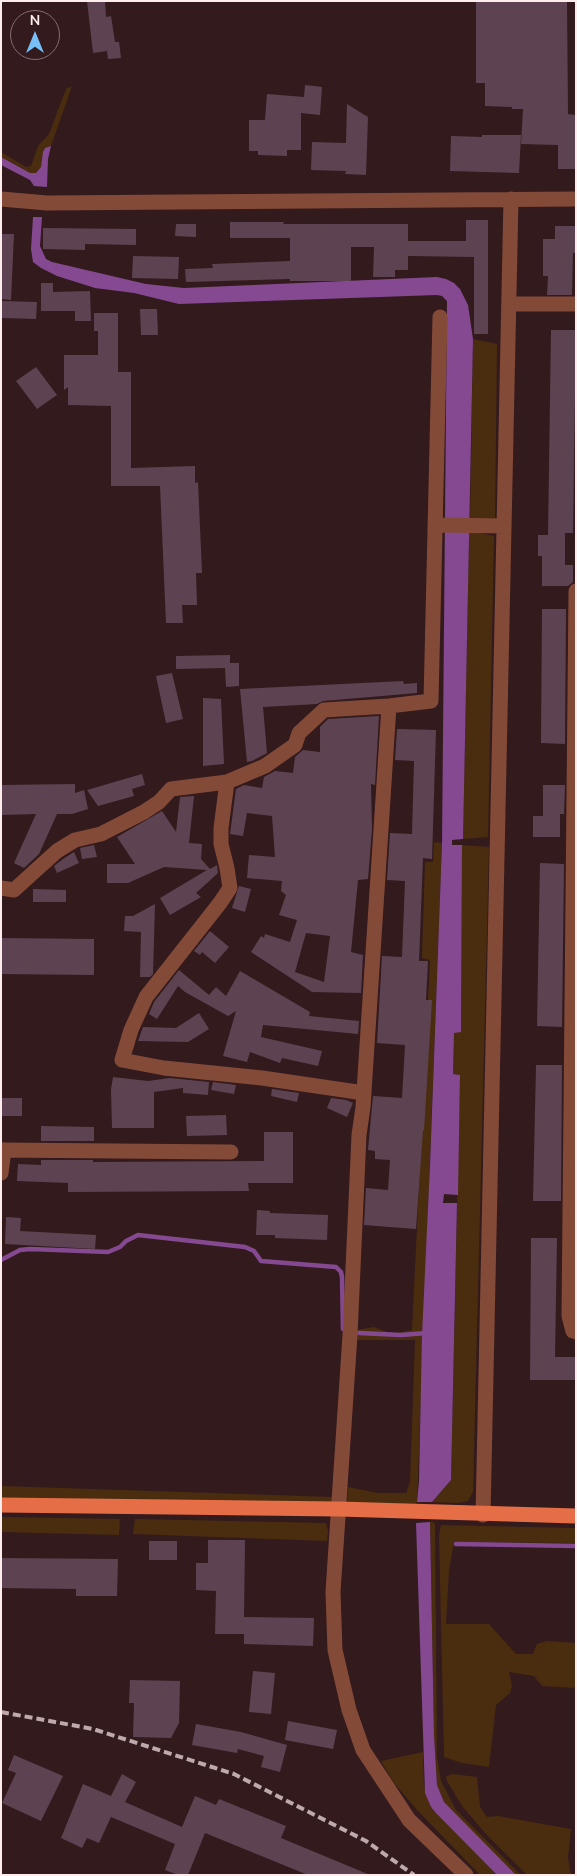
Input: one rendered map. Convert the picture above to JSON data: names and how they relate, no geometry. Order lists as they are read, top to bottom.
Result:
{
  "north": "top"
}
